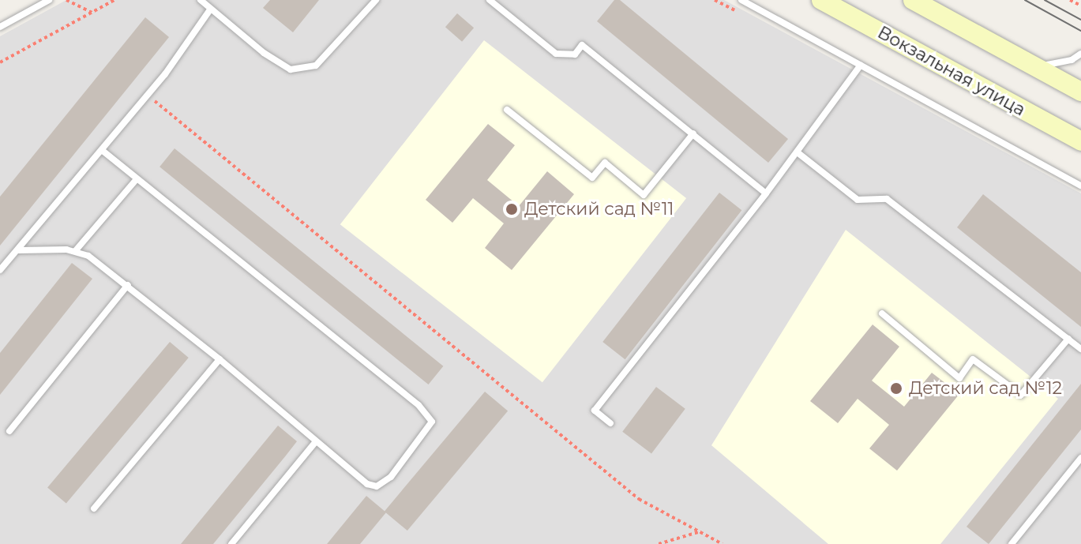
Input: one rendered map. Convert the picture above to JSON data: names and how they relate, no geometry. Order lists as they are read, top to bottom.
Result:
{
  "streets": {
    "main road": ["Вокзальная улица"]
  },
  "places": ["Детский сад №11", "Детский сад №12"]
}
